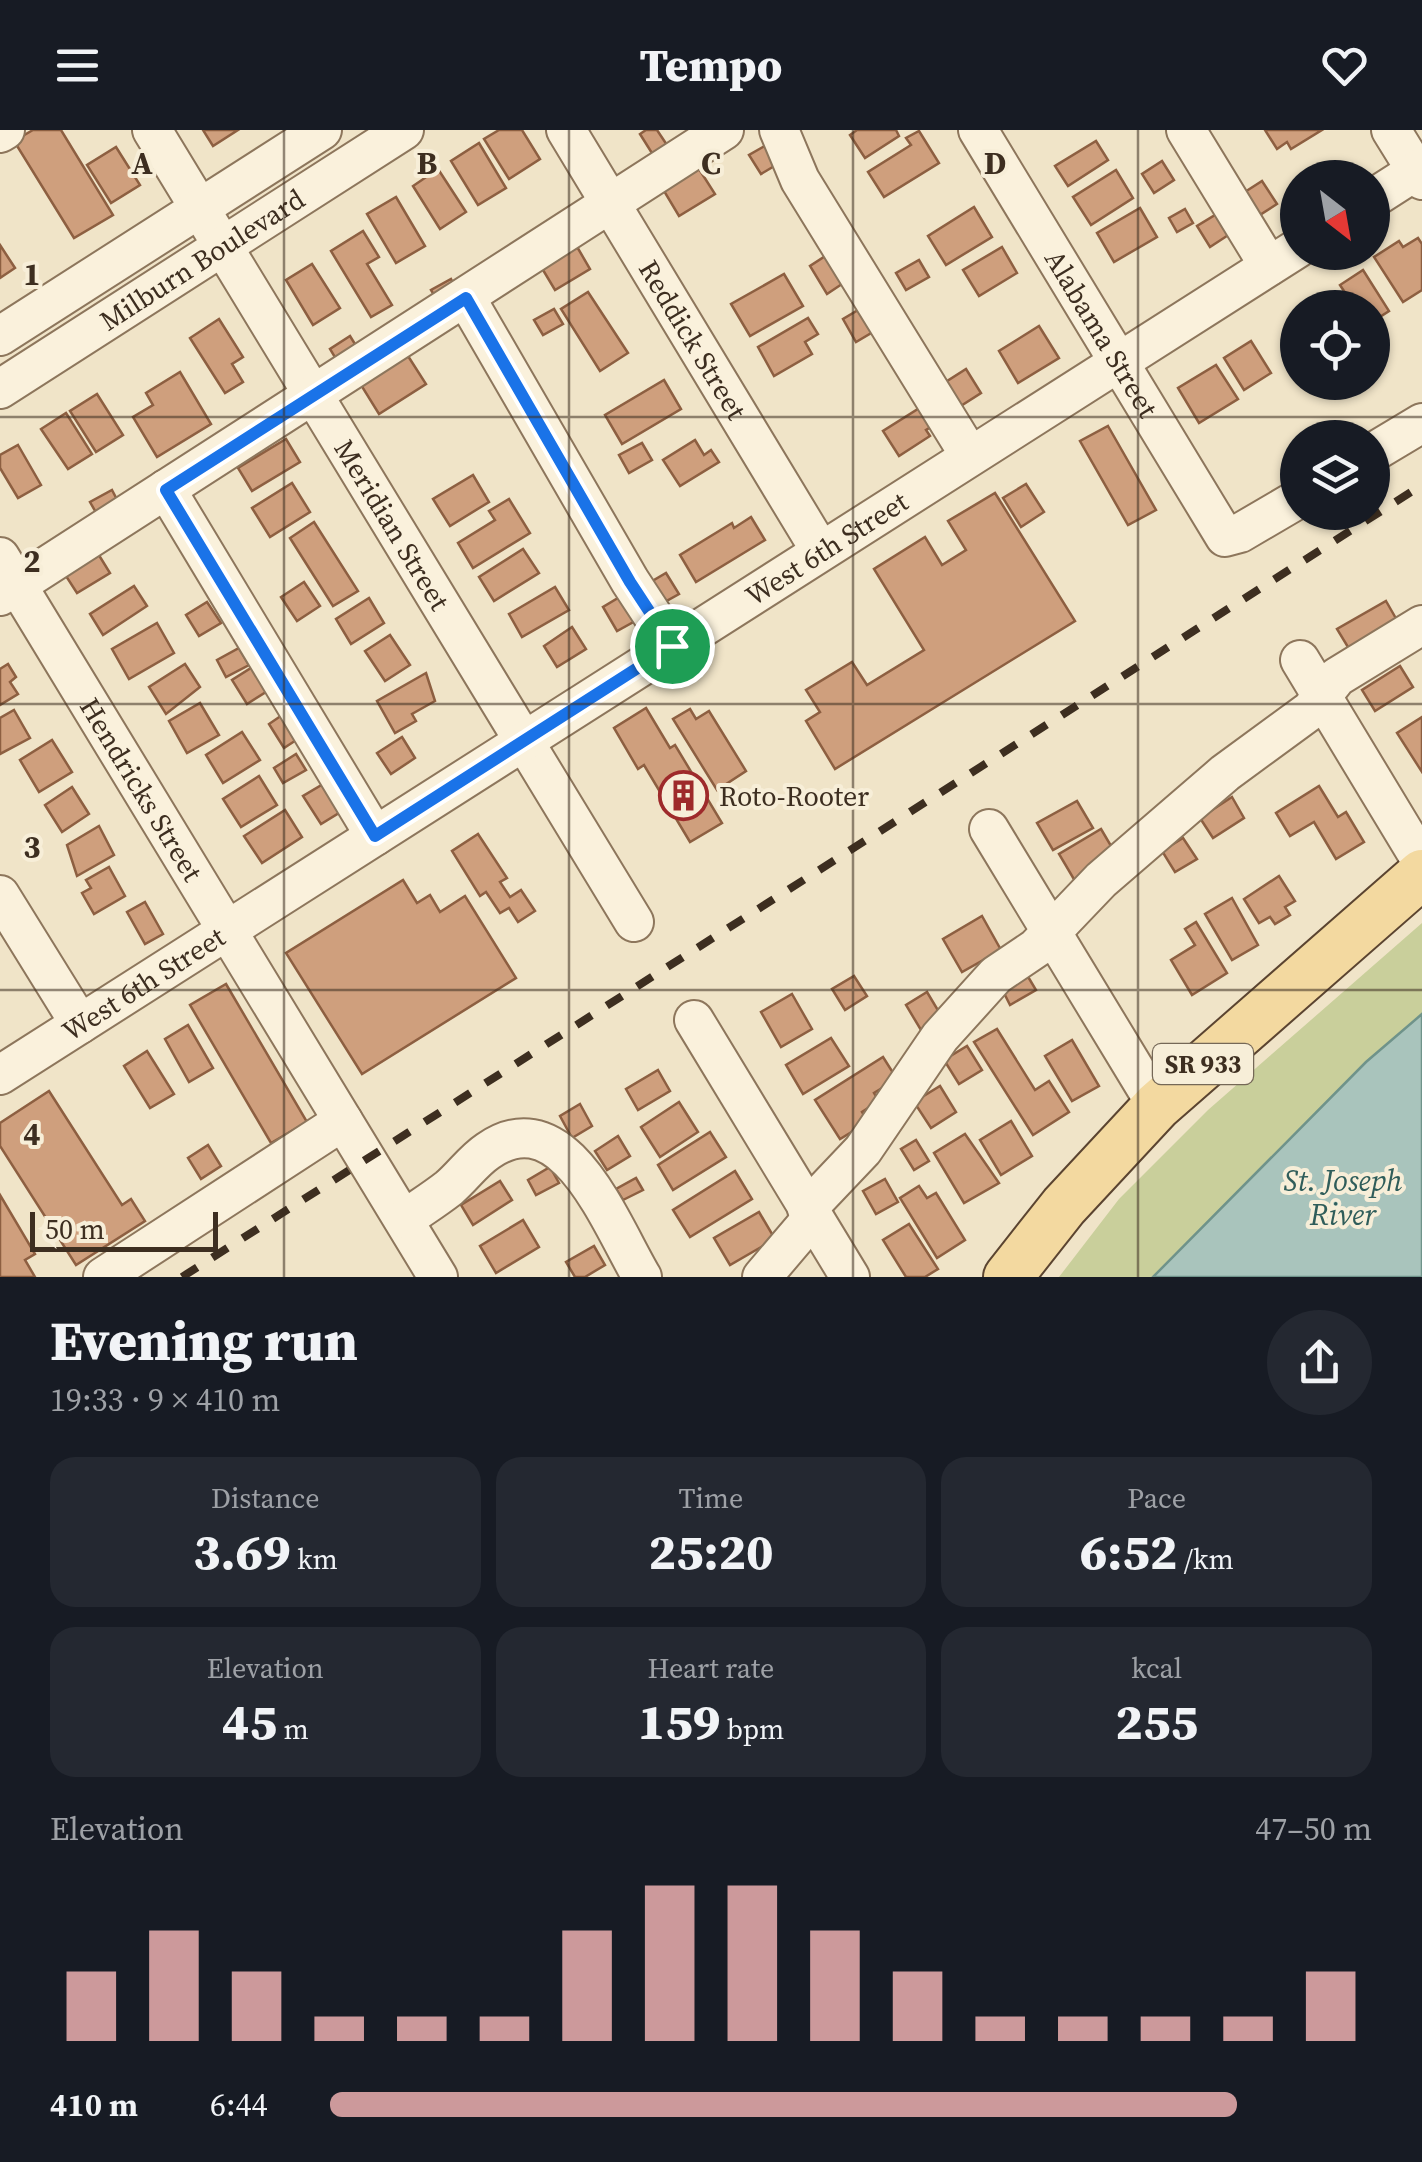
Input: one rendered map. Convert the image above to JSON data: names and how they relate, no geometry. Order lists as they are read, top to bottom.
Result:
{
  "streets": {
    "main road": ["SR 933"],
    "street": [
      "Milburn Boulevard",
      "Alabama Street",
      "Reddick Street",
      "Meridian Street",
      "West 6th Street",
      "Hendricks Street"
    ]
  },
  "crossings": [
    ["Milburn Boulevard", "Meridian Street"],
    ["Alabama Street", "West 6th Street"],
    ["Reddick Street", "West 6th Street"],
    ["Meridian Street", "West 6th Street"],
    ["West 6th Street", "Hendricks Street"]
  ],
  "water": ["St. Joseph River"],
  "places": {
    "building": ["Roto-Rooter"]
  },
  "scale_bar": "50 m",
  "north": "bottom right",
  "page": {
    "header": "Tempo",
    "scale": "50 m",
    "heading": ["Evening run", "19:33 · 9 × 410 m"],
    "stats": [
      ["Distance", "3.69 km"],
      ["Time", "25:20"],
      ["Pace", "6:52 /km"],
      ["Elevation", "45 m"],
      ["Heart rate", "159 bpm"],
      ["kcal", "255"]
    ],
    "chart": ["Elevation", "47–50 m"],
    "list": [
      {
        "name": "410 m",
        "note": "6:44"
      }
    ]
  },
  "grid": {
    "columns": [
      "A",
      "B",
      "C",
      "D"
    ],
    "rows": [
      "1",
      "2",
      "3",
      "4"
    ]
  }
}
